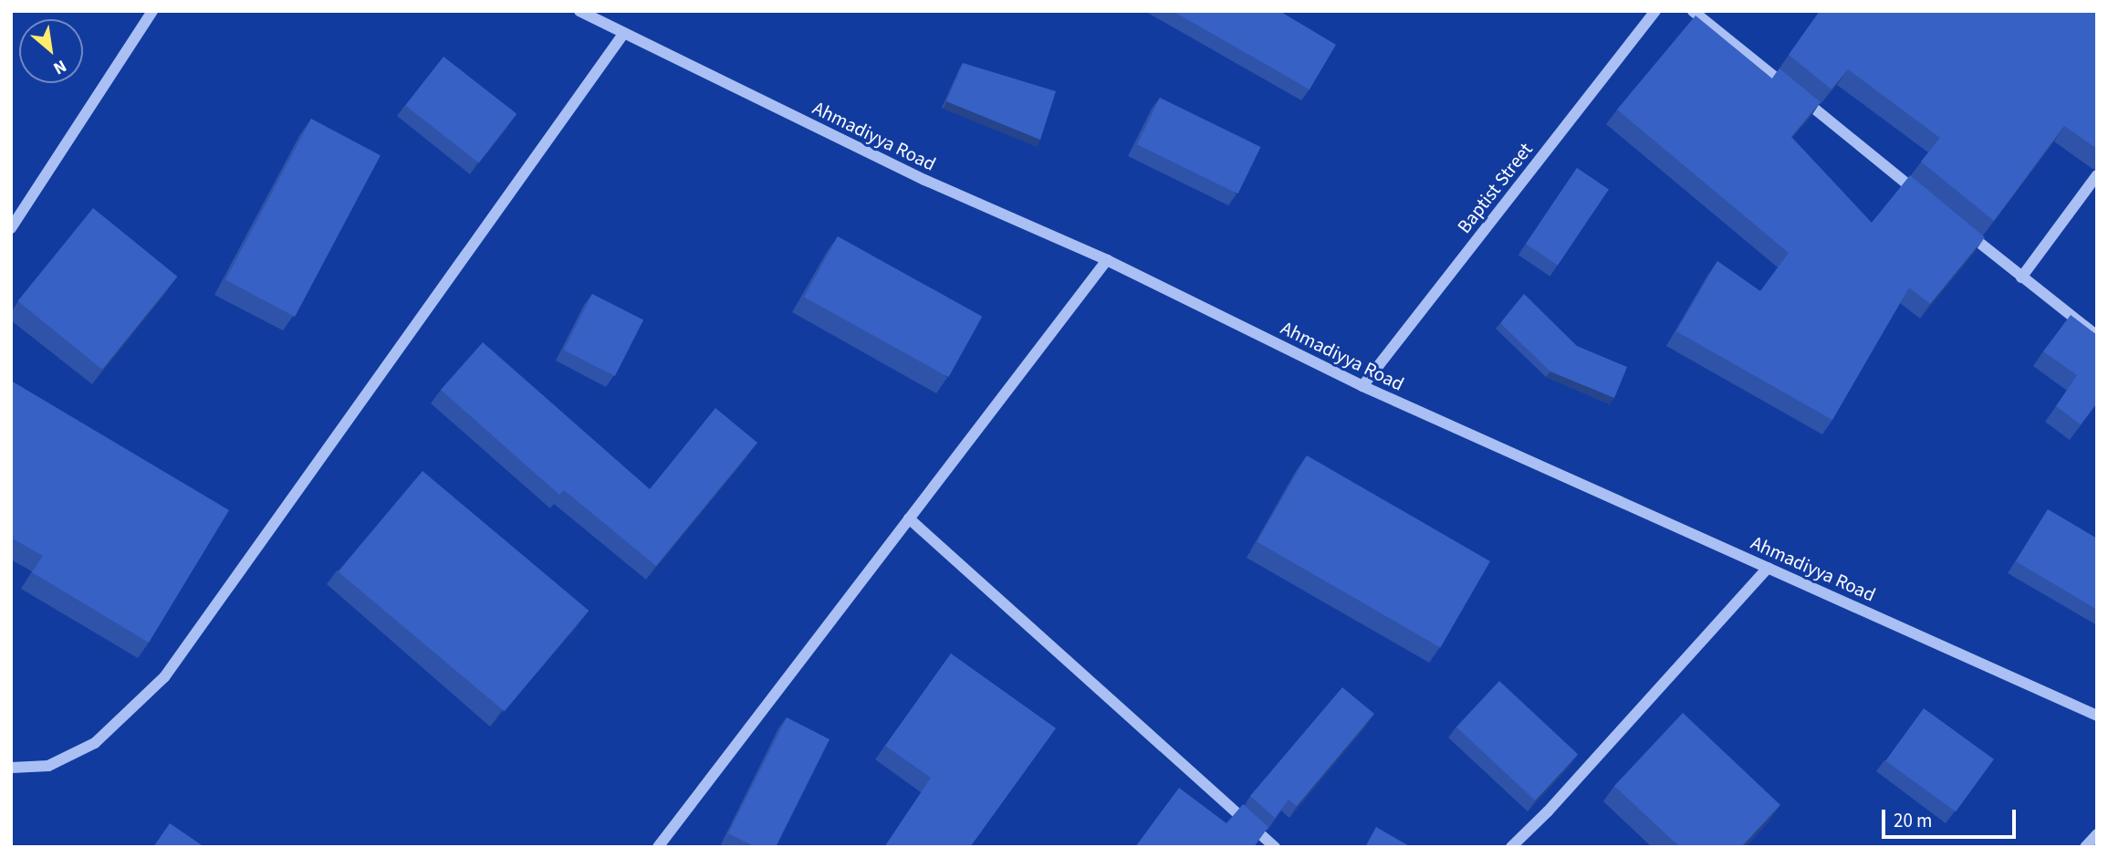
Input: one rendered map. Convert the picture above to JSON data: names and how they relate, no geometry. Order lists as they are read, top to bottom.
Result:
{
  "streets": {
    "street": ["Ahmadiyya Road", "Baptist Street"]
  },
  "crossings": [
    ["Ahmadiyya Road", "Baptist Street"]
  ],
  "scale_bar": "20 m",
  "north": "bottom right"
}
